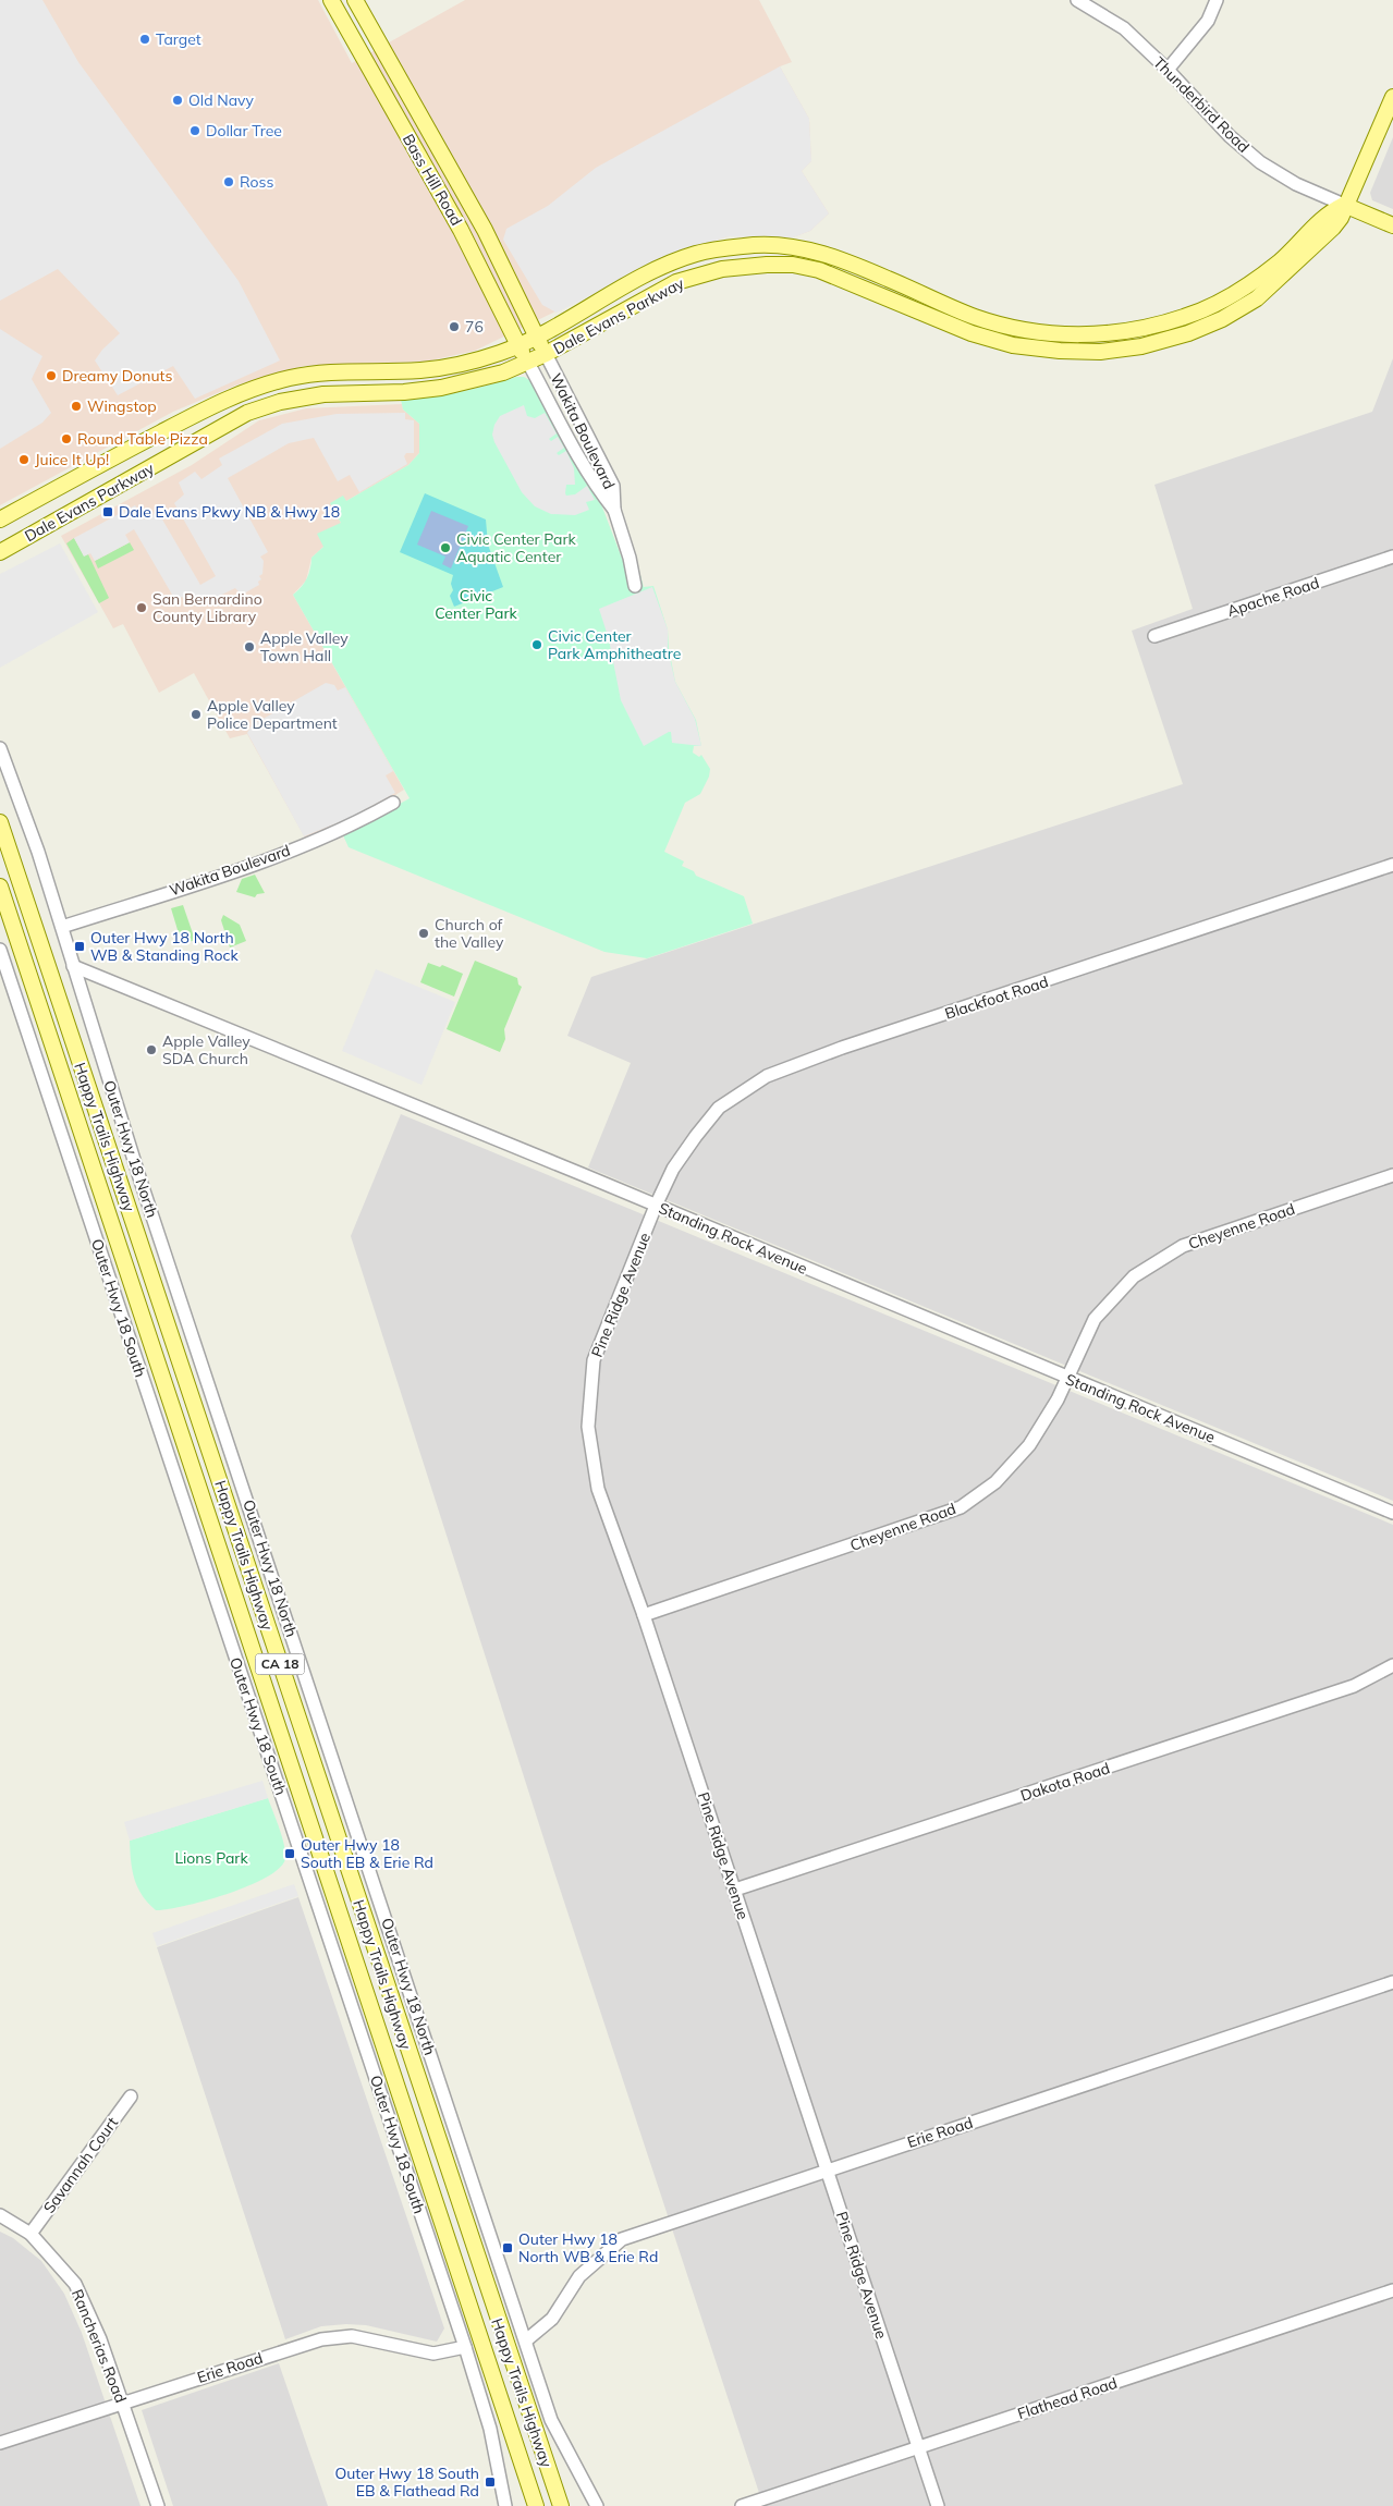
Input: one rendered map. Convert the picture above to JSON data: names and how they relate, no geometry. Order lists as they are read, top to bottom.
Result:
{
  "streets": {
    "main road": [
      "Thunderbird Road",
      "Bass Hill Road",
      "Dale Evans Parkway",
      "Happy Trails Highway",
      "CA 18"
    ],
    "street": [
      "Wakita Boulevard",
      "Apache Road",
      "Blackfoot Road",
      "Outer Hwy 18 North",
      "Cheyenne Road",
      "Standing Rock Avenue",
      "Pine Ridge Avenue",
      "Outer Hwy 18 South",
      "Dakota Road",
      "Erie Road",
      "Savannah Court",
      "Rancherias Road",
      "Flathead Road"
    ]
  },
  "crossings": [
    ["Thunderbird Road", "Dale Evans Parkway"],
    ["Bass Hill Road", "Dale Evans Parkway"],
    ["Bass Hill Road", "Wakita Boulevard"],
    ["Dale Evans Parkway", "Wakita Boulevard"],
    ["Wakita Boulevard", "Outer Hwy 18 North"],
    ["Blackfoot Road", "Standing Rock Avenue"],
    ["Blackfoot Road", "Pine Ridge Avenue"],
    ["Outer Hwy 18 North", "Standing Rock Avenue"],
    ["Outer Hwy 18 North", "Erie Road"],
    ["Cheyenne Road", "Standing Rock Avenue"],
    ["Cheyenne Road", "Pine Ridge Avenue"],
    ["Standing Rock Avenue", "Pine Ridge Avenue"],
    ["Pine Ridge Avenue", "Dakota Road"],
    ["Pine Ridge Avenue", "Erie Road"],
    ["Pine Ridge Avenue", "Flathead Road"],
    ["Outer Hwy 18 South", "Erie Road"],
    ["Erie Road", "Rancherias Road"],
    ["Savannah Court", "Rancherias Road"]
  ],
  "parks": ["Civic Center Park", "Lions Park"],
  "places": {
    "other": [
      "Target",
      "Old Navy",
      "Dollar Tree",
      "Ross",
      "76",
      "Dreamy Donuts",
      "Wingstop",
      "Round Table Pizza",
      "Juice It Up!",
      "Civic Center Park Aquatic Center",
      "San Bernardino County Library",
      "Civic Center Park Amphitheatre",
      "Apple Valley Town Hall",
      "Apple Valley Police Department",
      "Church of the Valley",
      "Apple Valley SDA Church"
    ],
    "transit": [
      "Dale Evans Pkwy NB & Hwy 18",
      "Outer Hwy 18 North WB & Standing Rock",
      "Outer Hwy 18 South EB & Erie Rd",
      "Outer Hwy 18 North WB & Erie Rd",
      "Outer Hwy 18 South EB & Flathead Rd"
    ]
  }
}
